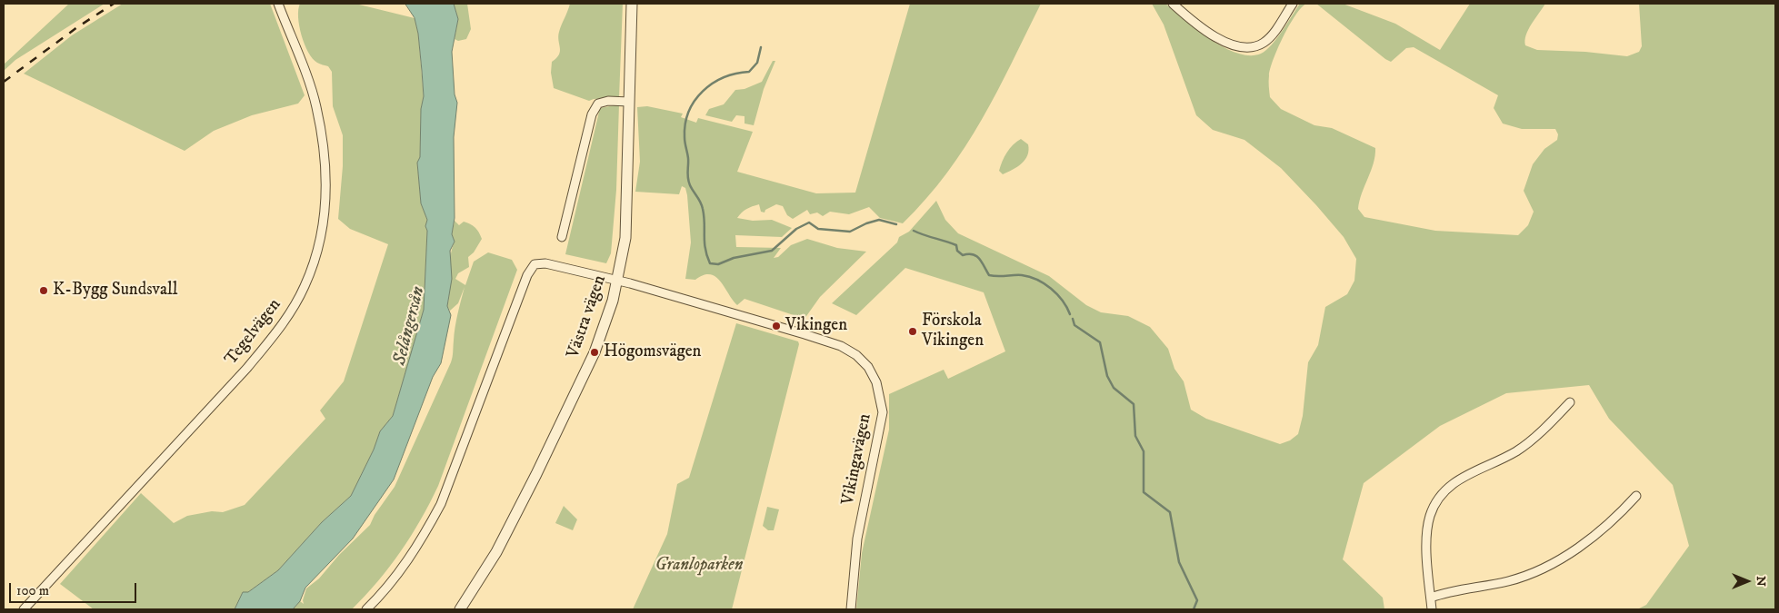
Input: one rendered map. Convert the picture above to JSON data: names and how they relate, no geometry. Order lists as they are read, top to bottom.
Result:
{
  "streets": {
    "street": ["Västra vägen", "Tegelvägen", "Vikingavägen"]
  },
  "crossings": [
    ["Västra vägen", "Vikingavägen"]
  ],
  "water": ["Selångersån"],
  "parks": ["Granloparken"],
  "places": [
    "K-Bygg Sundsvall",
    "Vikingen",
    "Förskola Vikingen",
    "Högomsvägen"
  ],
  "scale_bar": "100 m",
  "north": "right"
}
